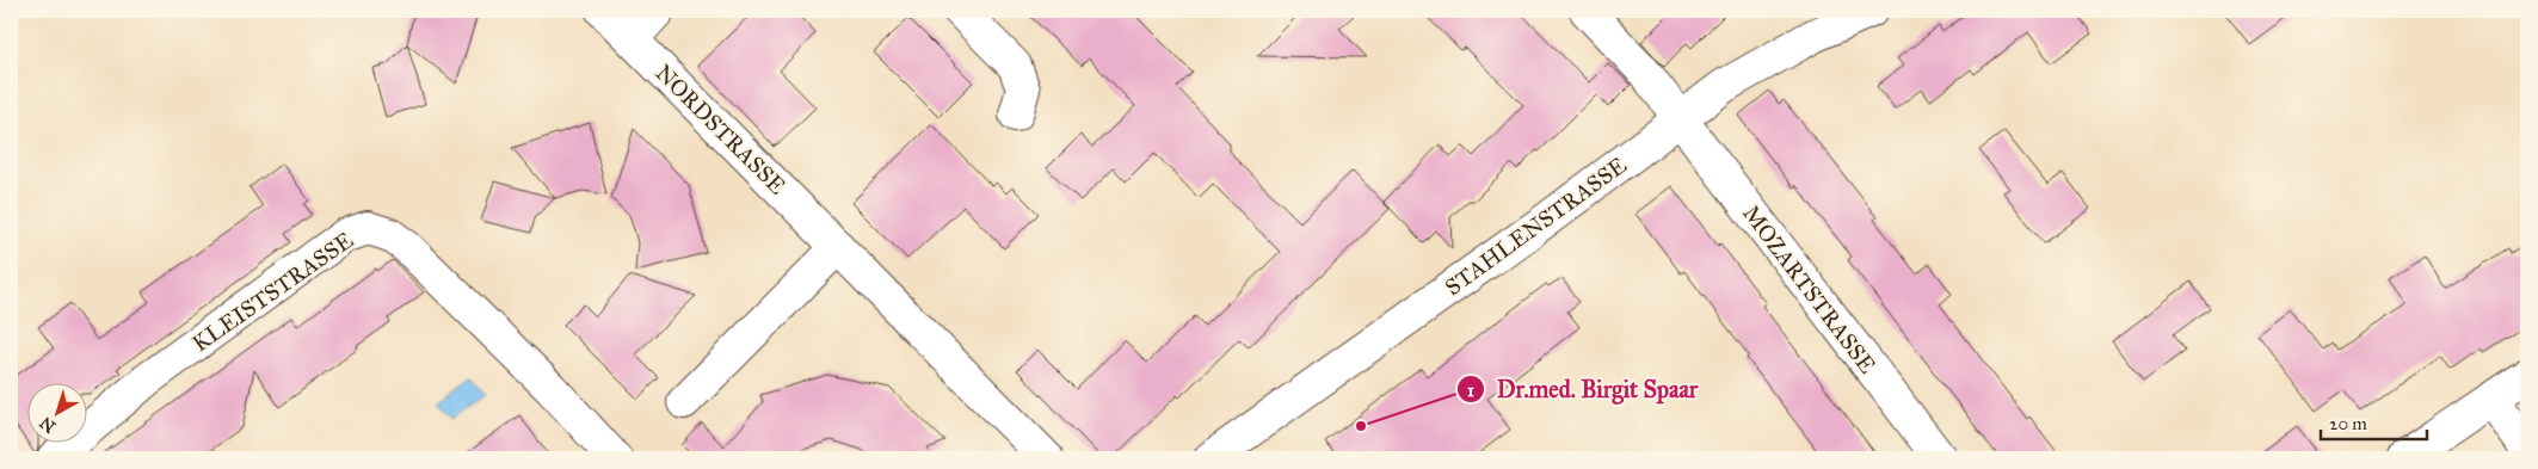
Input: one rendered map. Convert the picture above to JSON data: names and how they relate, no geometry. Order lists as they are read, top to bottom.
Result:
{
  "streets": {
    "street": [
      "NORDSTRASSE",
      "STAHLENSTRASSE",
      "MOZARTSTRASSE",
      "KLEISTSTRASSE"
    ]
  },
  "crossings": [
    ["STAHLENSTRASSE", "MOZARTSTRASSE"]
  ],
  "places": ["Dr.med. Birgit Spaar"],
  "scale_bar": "20 m",
  "north": "bottom left"
}
